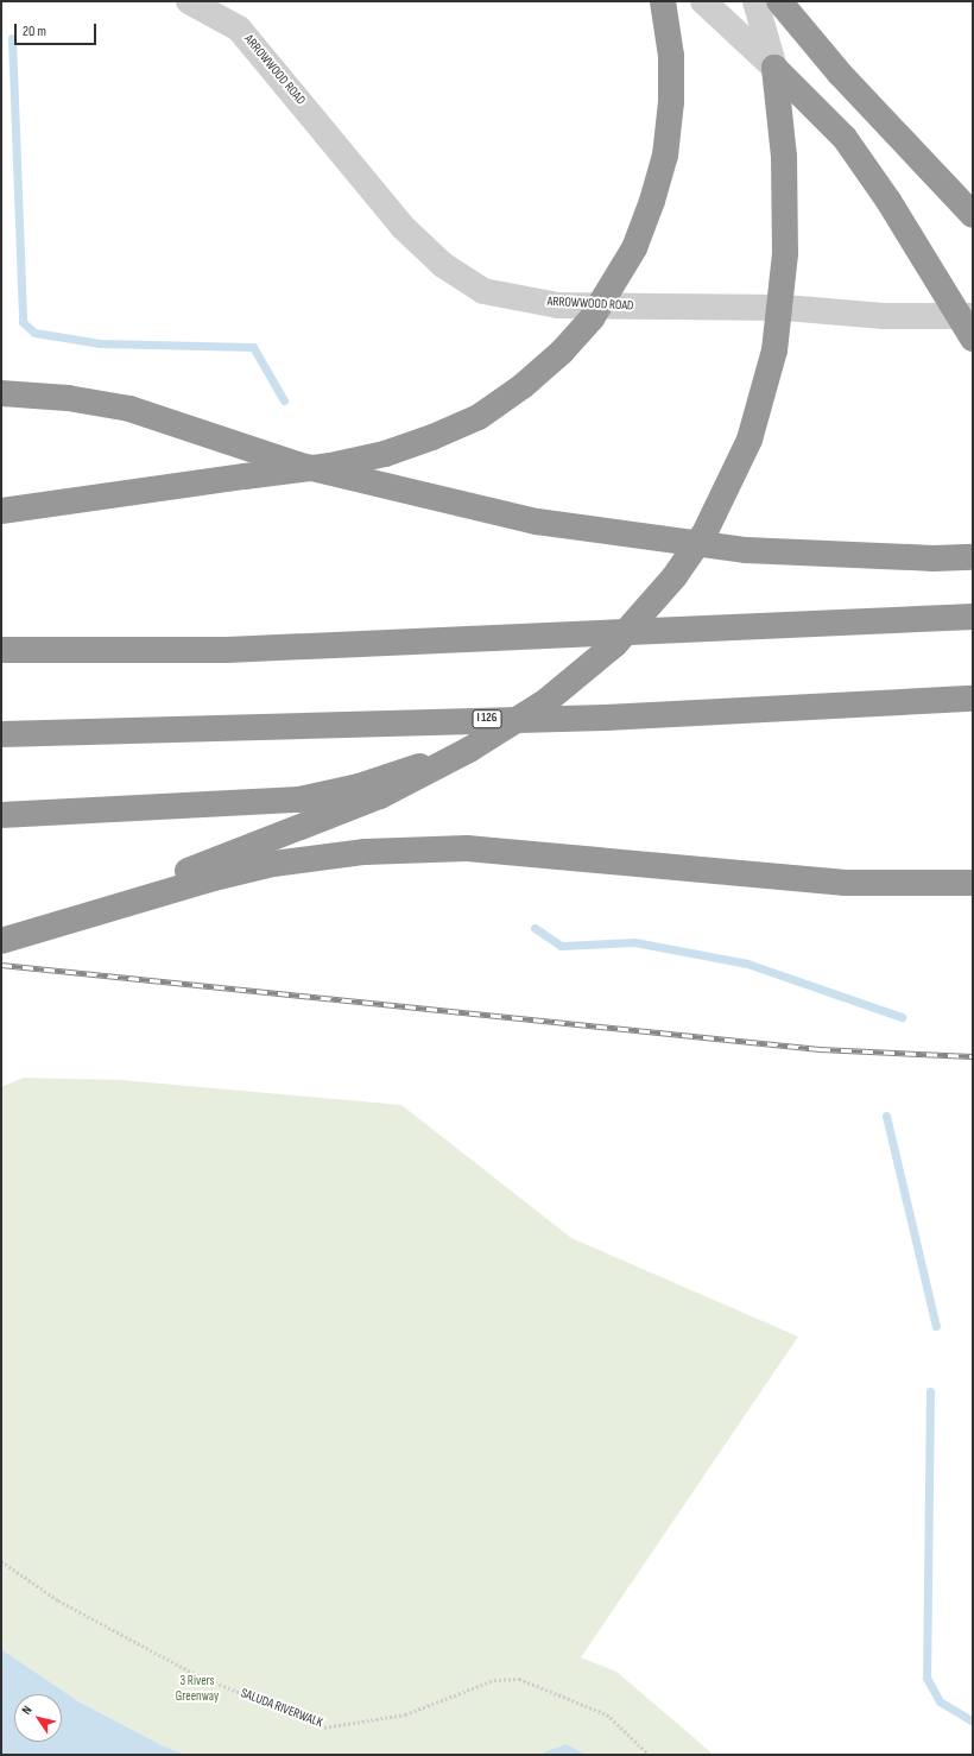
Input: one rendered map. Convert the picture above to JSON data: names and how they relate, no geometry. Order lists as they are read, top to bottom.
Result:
{
  "streets": {
    "highway": ["I 126"],
    "street": ["ARROWWOOD ROAD"],
    "path": ["SALUDA RIVERWALK"]
  },
  "parks": ["3 Rivers Greenway"],
  "scale_bar": "20 m",
  "north": "top left"
}
